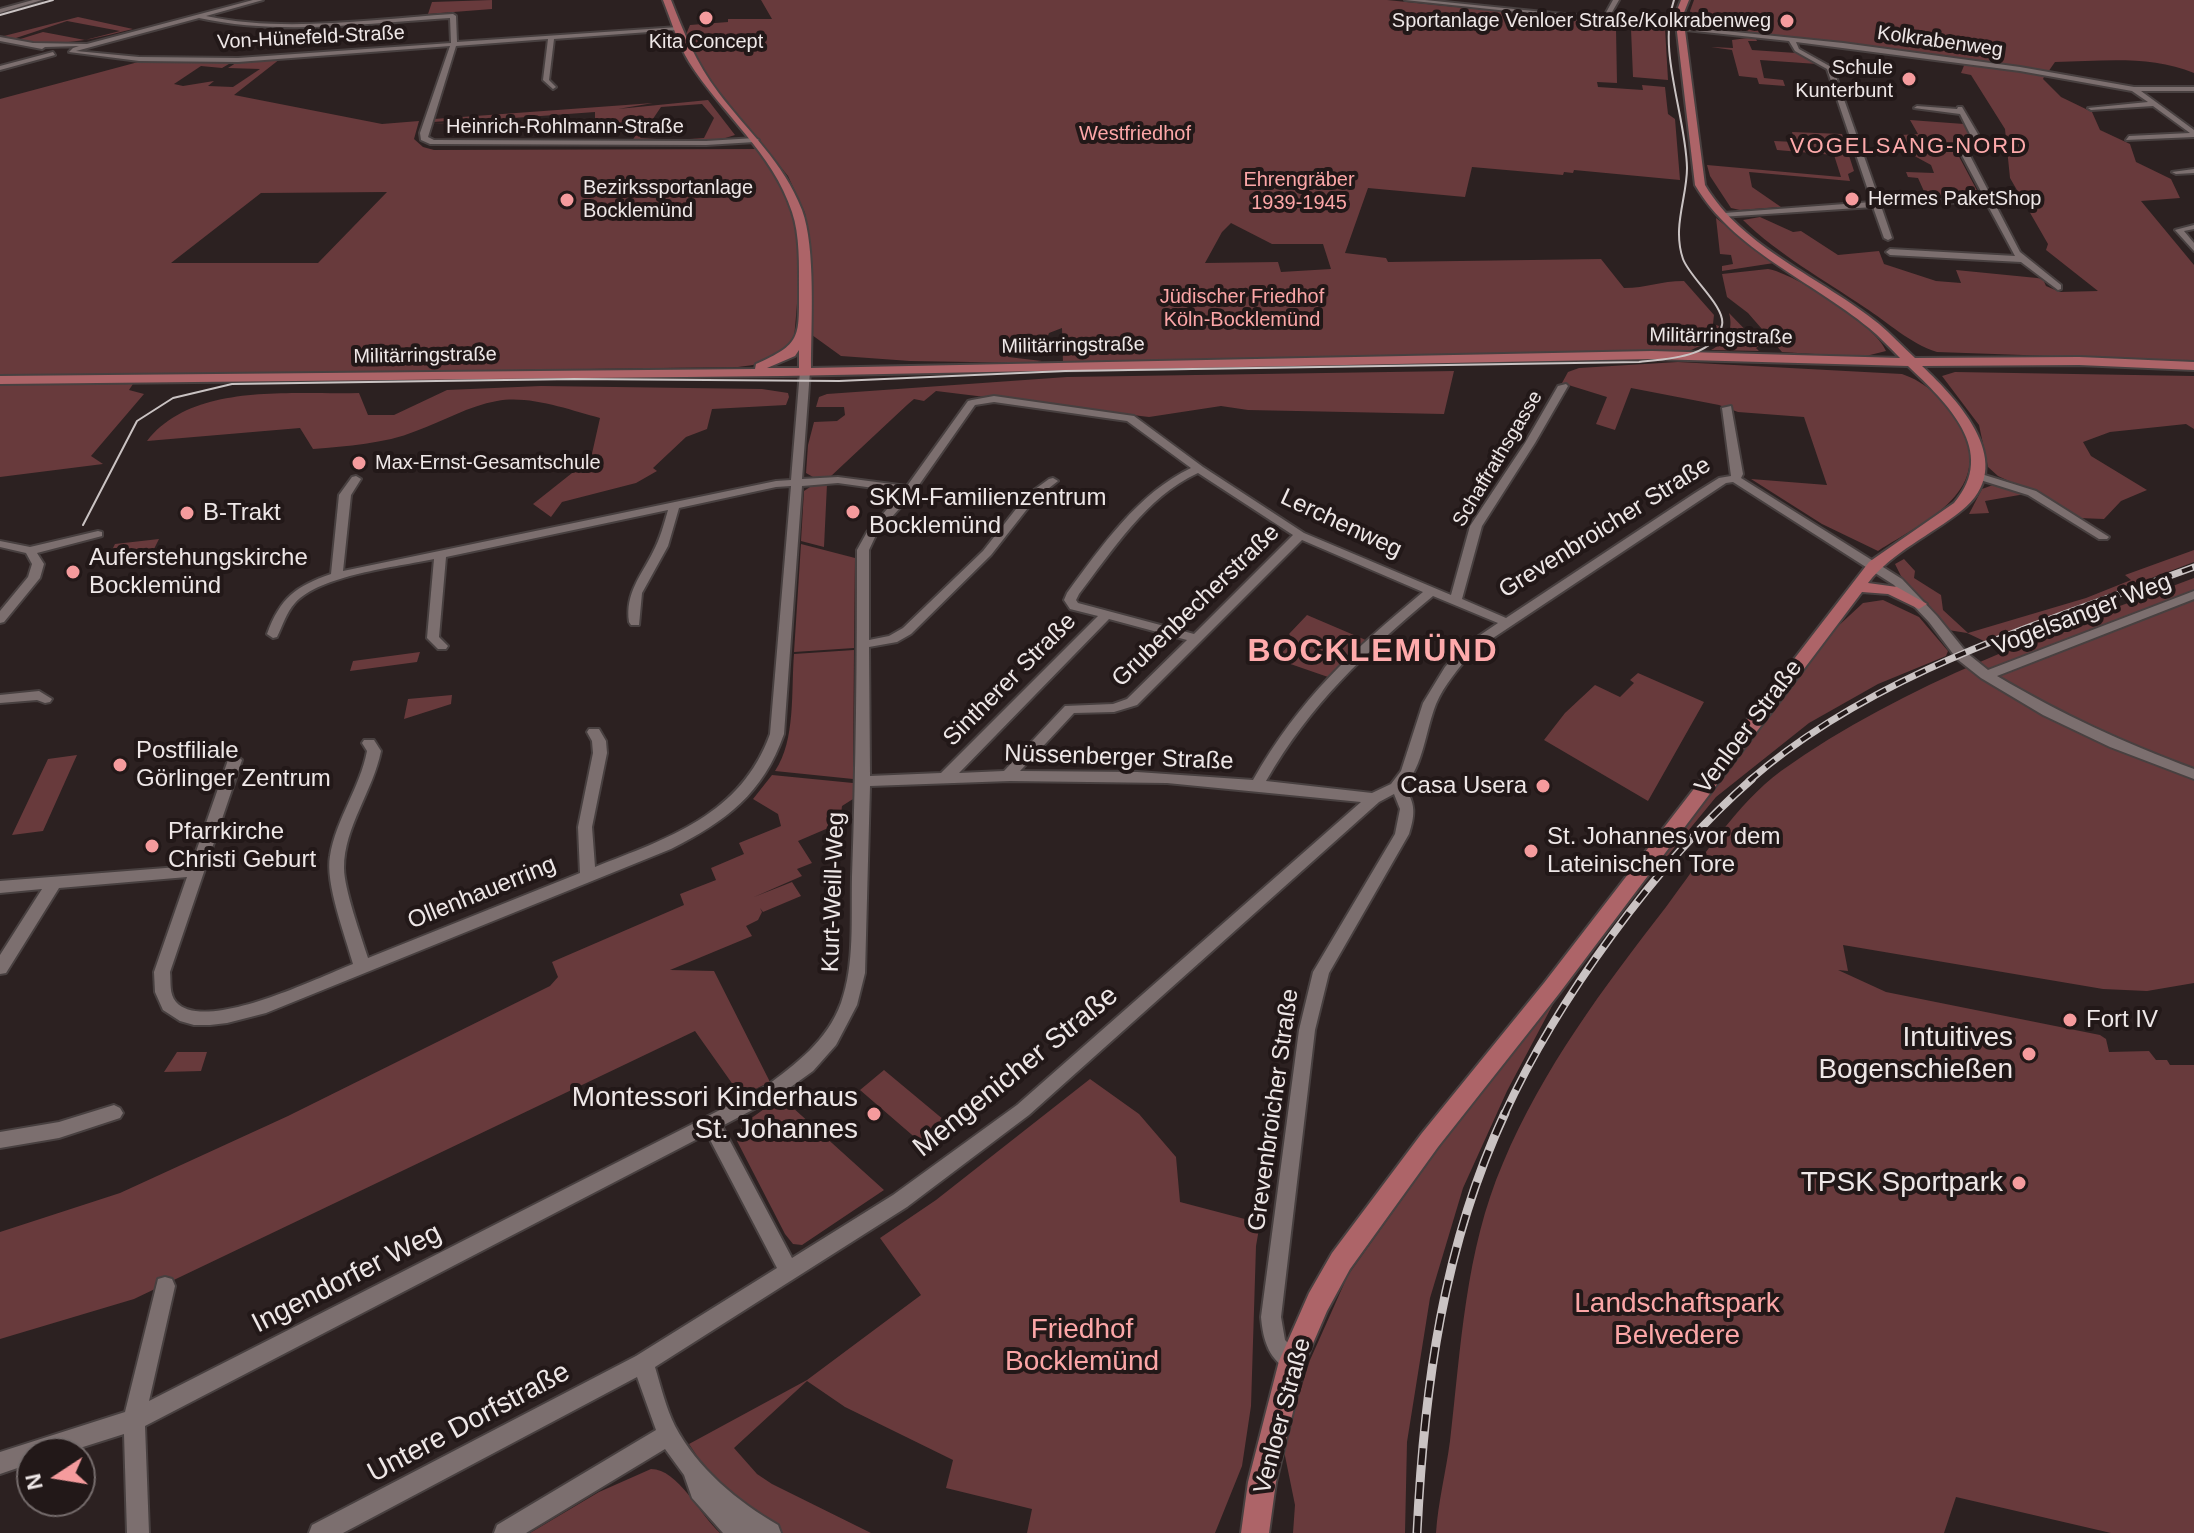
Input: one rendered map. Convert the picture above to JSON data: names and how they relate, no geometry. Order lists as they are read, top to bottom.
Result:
{
  "streets": {
    "main road": ["Militärringstraße", "Venloer Straße"],
    "street": [
      "Von-Hünefeld-Straße",
      "Kolkrabenweg",
      "Heinrich-Rohlmann-Straße",
      "Schaffrathsgasse",
      "Lerchenweg",
      "Grevenbroicher Straße",
      "Grubenbecherstraße",
      "Vogelsanger Weg",
      "Sintherer Straße",
      "Nüssenberger Straße",
      "Kurt-Weill-Weg",
      "Ollenhauerring",
      "Mengenicher Straße",
      "Ingendorfer Weg",
      "Untere Dorfstraße"
    ]
  },
  "crossings": [
    ["Von-Hünefeld-Straße", "Heinrich-Rohlmann-Straße"],
    ["Militärringstraße", "Ollenhauerring"],
    ["Schaffrathsgasse", "Lerchenweg"],
    ["Lerchenweg", "Grevenbroicher Straße"],
    ["Lerchenweg", "Grubenbecherstraße"],
    ["Lerchenweg", "Sintherer Straße"],
    ["Lerchenweg", "Kurt-Weill-Weg"],
    ["Grevenbroicher Straße", "Venloer Straße"],
    ["Grevenbroicher Straße", "Mengenicher Straße"],
    ["Grubenbecherstraße", "Sintherer Straße"],
    ["Grubenbecherstraße", "Nüssenberger Straße"],
    ["Sintherer Straße", "Nüssenberger Straße"],
    ["Nüssenberger Straße", "Kurt-Weill-Weg"],
    ["Nüssenberger Straße", "Mengenicher Straße"],
    ["Kurt-Weill-Weg", "Ingendorfer Weg"],
    ["Mengenicher Straße", "Untere Dorfstraße"]
  ],
  "districts": ["VOGELSANG-NORD", "BOCKLEMÜND"],
  "parks": [
    "Westfriedhof",
    "Ehrengräber 1939-1945",
    "Jüdischer Friedhof Köln-Bocklemünd",
    "Landschaftspark Belvedere",
    "Friedhof Bocklemünd"
  ],
  "places": [
    "Kita Concept",
    "Sportanlage Venloer Straße/Kolkrabenweg",
    "Schule Kunterbunt",
    "Hermes PaketShop",
    "Bezirkssportanlage Bocklemünd",
    "Max-Ernst-Gesamtschule",
    "SKM-Familienzentrum Bocklemünd",
    "B-Trakt",
    "Auferstehungskirche Bocklemünd",
    "Postfiliale Görlinger Zentrum",
    "Casa Usera",
    "Pfarrkirche Christi Geburt",
    "St. Johannes vor dem Lateinischen Tore",
    "Fort IV",
    "Intuitives Bogenschießen",
    "Montessori Kinderhaus St. Johannes",
    "TPSK Sportpark"
  ],
  "north": "left"
}
